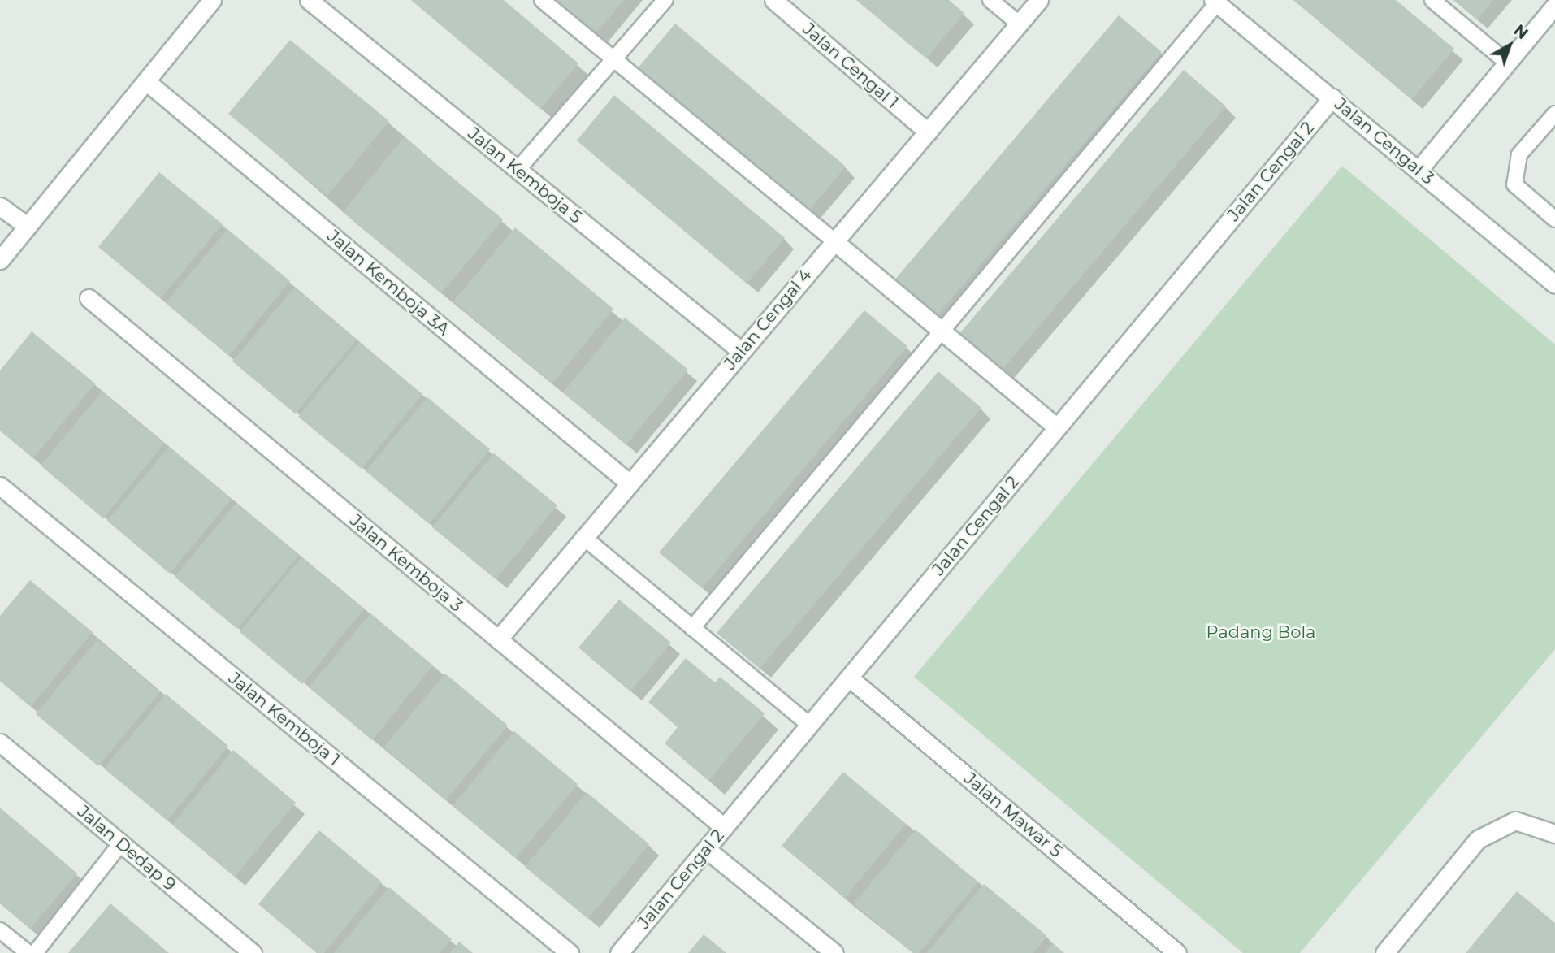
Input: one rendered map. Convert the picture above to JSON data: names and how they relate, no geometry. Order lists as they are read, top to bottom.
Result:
{
  "streets": {
    "street": [
      "Jalan Cengal 1",
      "Jalan Cengal 3",
      "Jalan Cengal 2",
      "Jalan Kemboja 5",
      "Jalan Kemboja 3A",
      "Jalan Cengal 4",
      "Jalan Kemboja 3",
      "Jalan Kemboja 1",
      "Jalan Mawar 5",
      "Jalan Dedap 9"
    ]
  },
  "crossings": [
    ["Jalan Cengal 1", "Jalan Cengal 4"],
    ["Jalan Cengal 3", "Jalan Cengal 2"],
    ["Jalan Cengal 2", "Jalan Kemboja 3"],
    ["Jalan Cengal 2", "Jalan Mawar 5"],
    ["Jalan Kemboja 5", "Jalan Cengal 4"],
    ["Jalan Kemboja 3A", "Jalan Cengal 4"],
    ["Jalan Cengal 4", "Jalan Kemboja 3"]
  ],
  "parks": ["Padang Bola"],
  "north": "top right"
}
